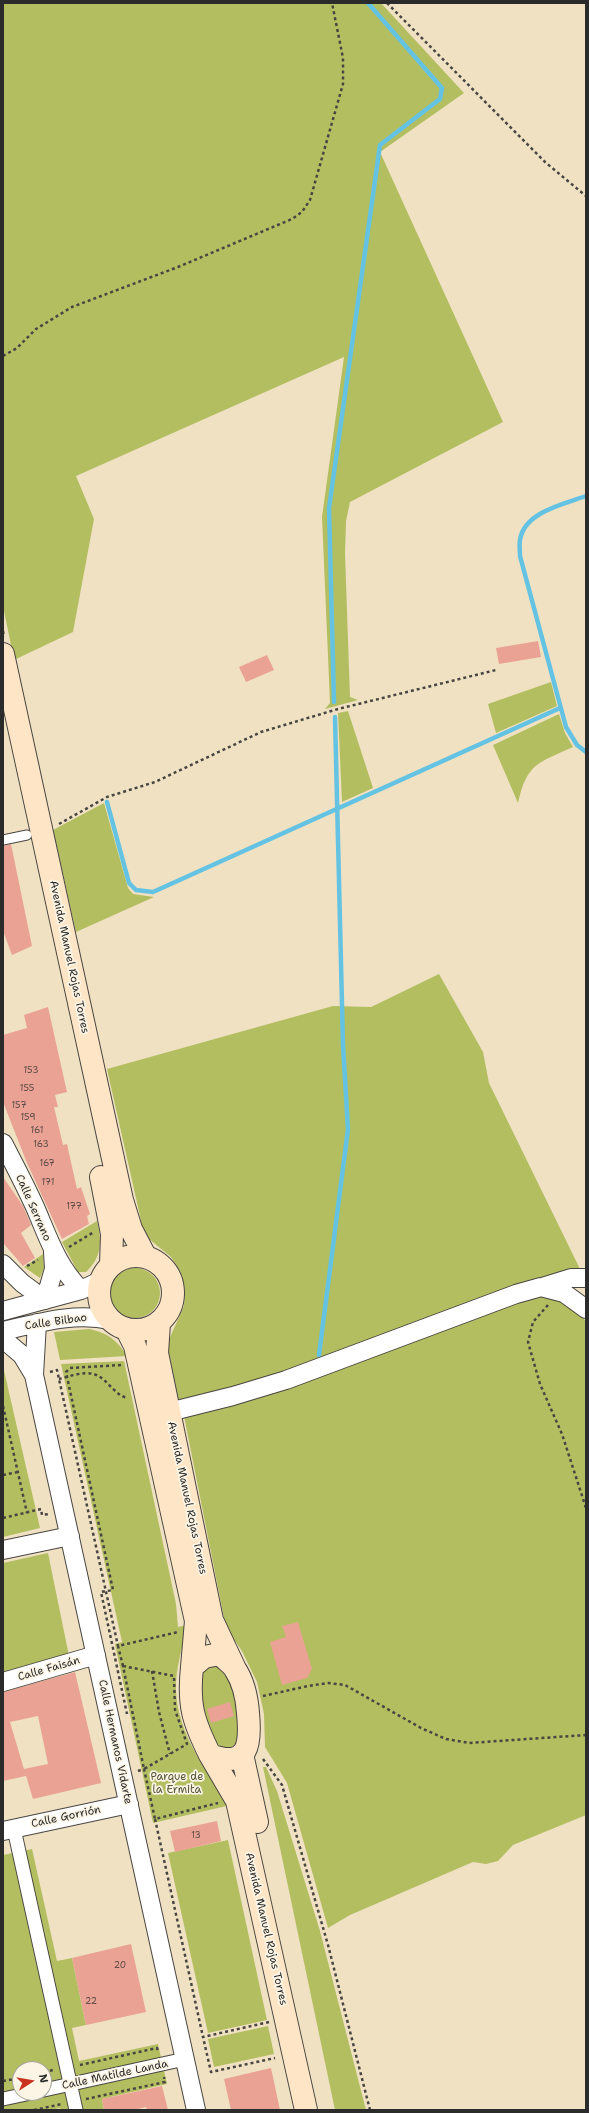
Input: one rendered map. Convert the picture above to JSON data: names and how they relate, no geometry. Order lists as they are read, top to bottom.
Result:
{
  "streets": {
    "main road": ["Avenida Manuel Rojas Torres"],
    "street": [
      "Calle Serrano",
      "Calle Bilbao",
      "Calle Faisán",
      "Calle Hermanos Vidarte",
      "Calle Gorrión",
      "Calle Matilde Landa"
    ]
  },
  "crossings": [
    ["Avenida Manuel Rojas Torres", "Calle Bilbao"],
    ["Calle Serrano", "Calle Bilbao"],
    ["Calle Bilbao", "Calle Hermanos Vidarte"],
    ["Calle Faisán", "Calle Hermanos Vidarte"],
    ["Calle Hermanos Vidarte", "Calle Gorrión"],
    ["Calle Hermanos Vidarte", "Calle Matilde Landa"]
  ],
  "parks": ["Parque de la Ermita"],
  "house_numbers": [
    "153",
    "155",
    "157",
    "159",
    "161",
    "163",
    "167",
    "171",
    "177",
    "13",
    "20",
    "22"
  ],
  "north": "right"
}
